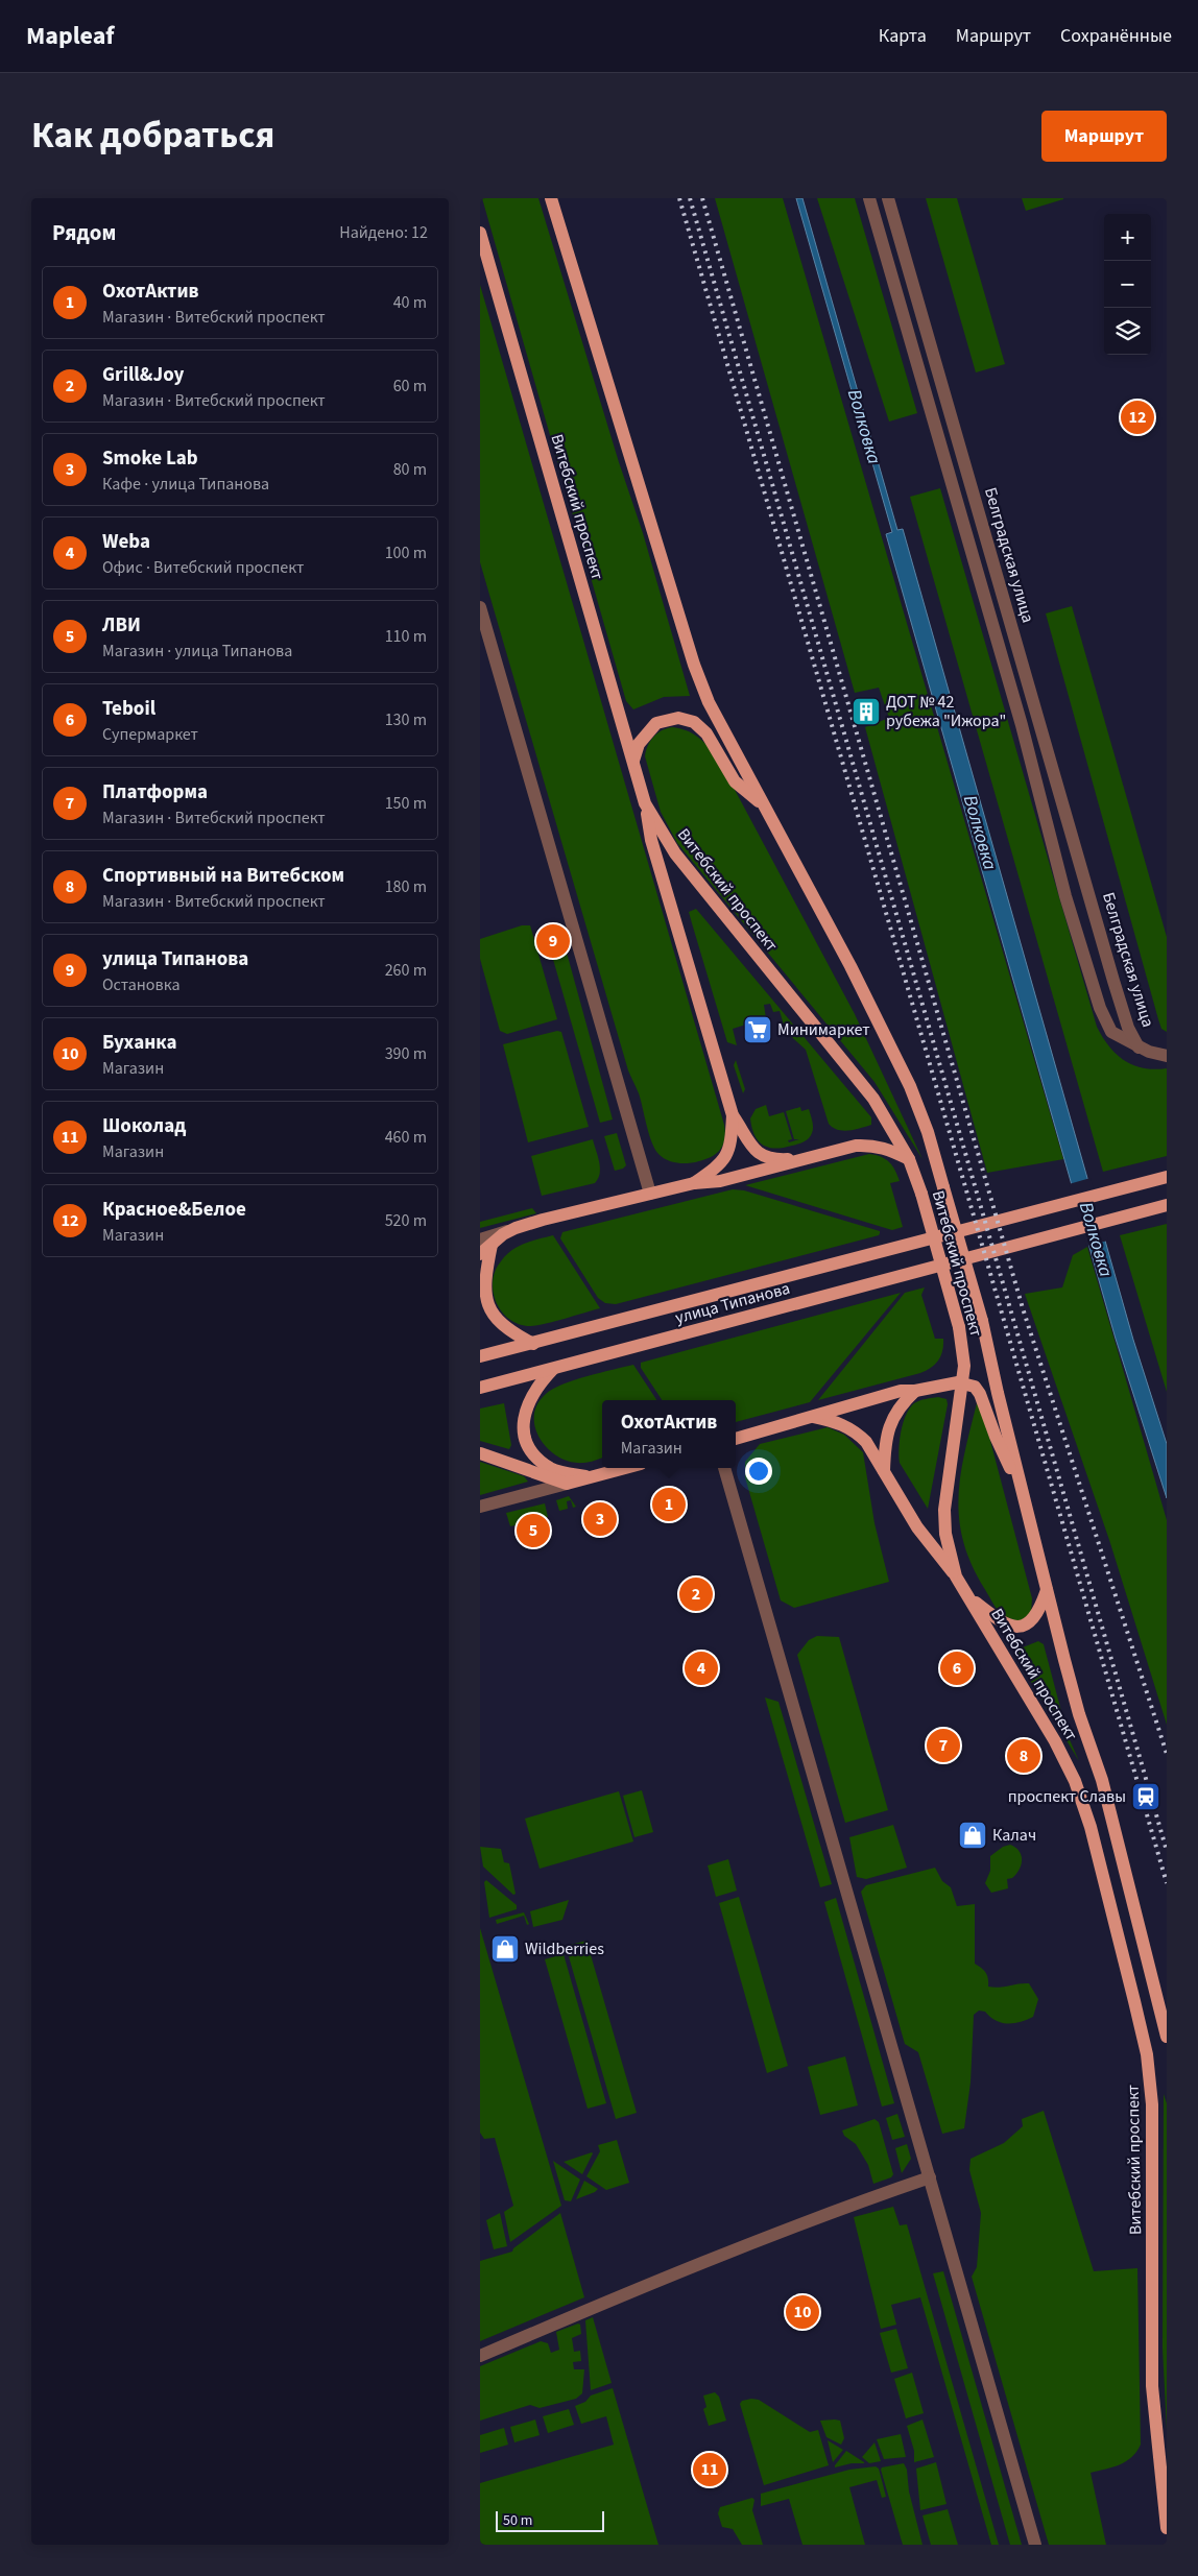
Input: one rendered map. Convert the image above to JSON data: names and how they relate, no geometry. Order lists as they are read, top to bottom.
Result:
{
  "streets": {
    "main road": ["Витебский проспект", "улица Типанова"],
    "street": ["Белградская улица"]
  },
  "water": ["Волковка"],
  "places": {
    "building": ["ДОТ № 42 рубежа \"Ижора\""],
    "supermarket": ["Минимаркет"],
    "station": ["проспект Славы"],
    "shop": ["Калач", "Wildberries"]
  },
  "scale_bar": "50 m",
  "page": {
    "header": "Mapleaf",
    "nav": ["Карта", "Маршрут", "Сохранённые"],
    "title": "Как добраться",
    "buttons": "Маршрут",
    "heading": ["Рядом", "Найдено: 12"],
    "map_buttons": ["+", "−"],
    "list": [
      {
        "mark": "1",
        "name": "ОхотАктив",
        "note": "Магазин · Витебский проспект",
        "value": "40 m"
      },
      {
        "mark": "2",
        "name": "Grill&Joy",
        "note": "Магазин · Витебский проспект",
        "value": "60 m"
      },
      {
        "mark": "3",
        "name": "Smoke Lab",
        "note": "Кафе · улица Типанова",
        "value": "80 m"
      },
      {
        "mark": "4",
        "name": "Weba",
        "note": "Офис · Витебский проспект",
        "value": "100 m"
      },
      {
        "mark": "5",
        "name": "ЛВИ",
        "note": "Магазин · улица Типанова",
        "value": "110 m"
      },
      {
        "mark": "6",
        "name": "Teboil",
        "note": "Супермаркет",
        "value": "130 m"
      },
      {
        "mark": "7",
        "name": "Платформа",
        "note": "Магазин · Витебский проспект",
        "value": "150 m"
      },
      {
        "mark": "8",
        "name": "Спортивный на Витебском",
        "note": "Магазин · Витебский проспект",
        "value": "180 m"
      },
      {
        "mark": "9",
        "name": "улица Типанова",
        "note": "Остановка",
        "value": "260 m"
      },
      {
        "mark": "10",
        "name": "Буханка",
        "note": "Магазин",
        "value": "390 m"
      },
      {
        "mark": "11",
        "name": "Шоколад",
        "note": "Магазин",
        "value": "460 m"
      },
      {
        "mark": "12",
        "name": "Красное&Белое",
        "note": "Магазин",
        "value": "520 m"
      }
    ],
    "pins": [
      "12",
      "9",
      "1",
      "3",
      "5",
      "2",
      "4",
      "6",
      "7",
      "8",
      "10",
      "11"
    ],
    "popup": ["ОхотАктив", "Магазин"],
    "scale": "50 m"
  }
}
